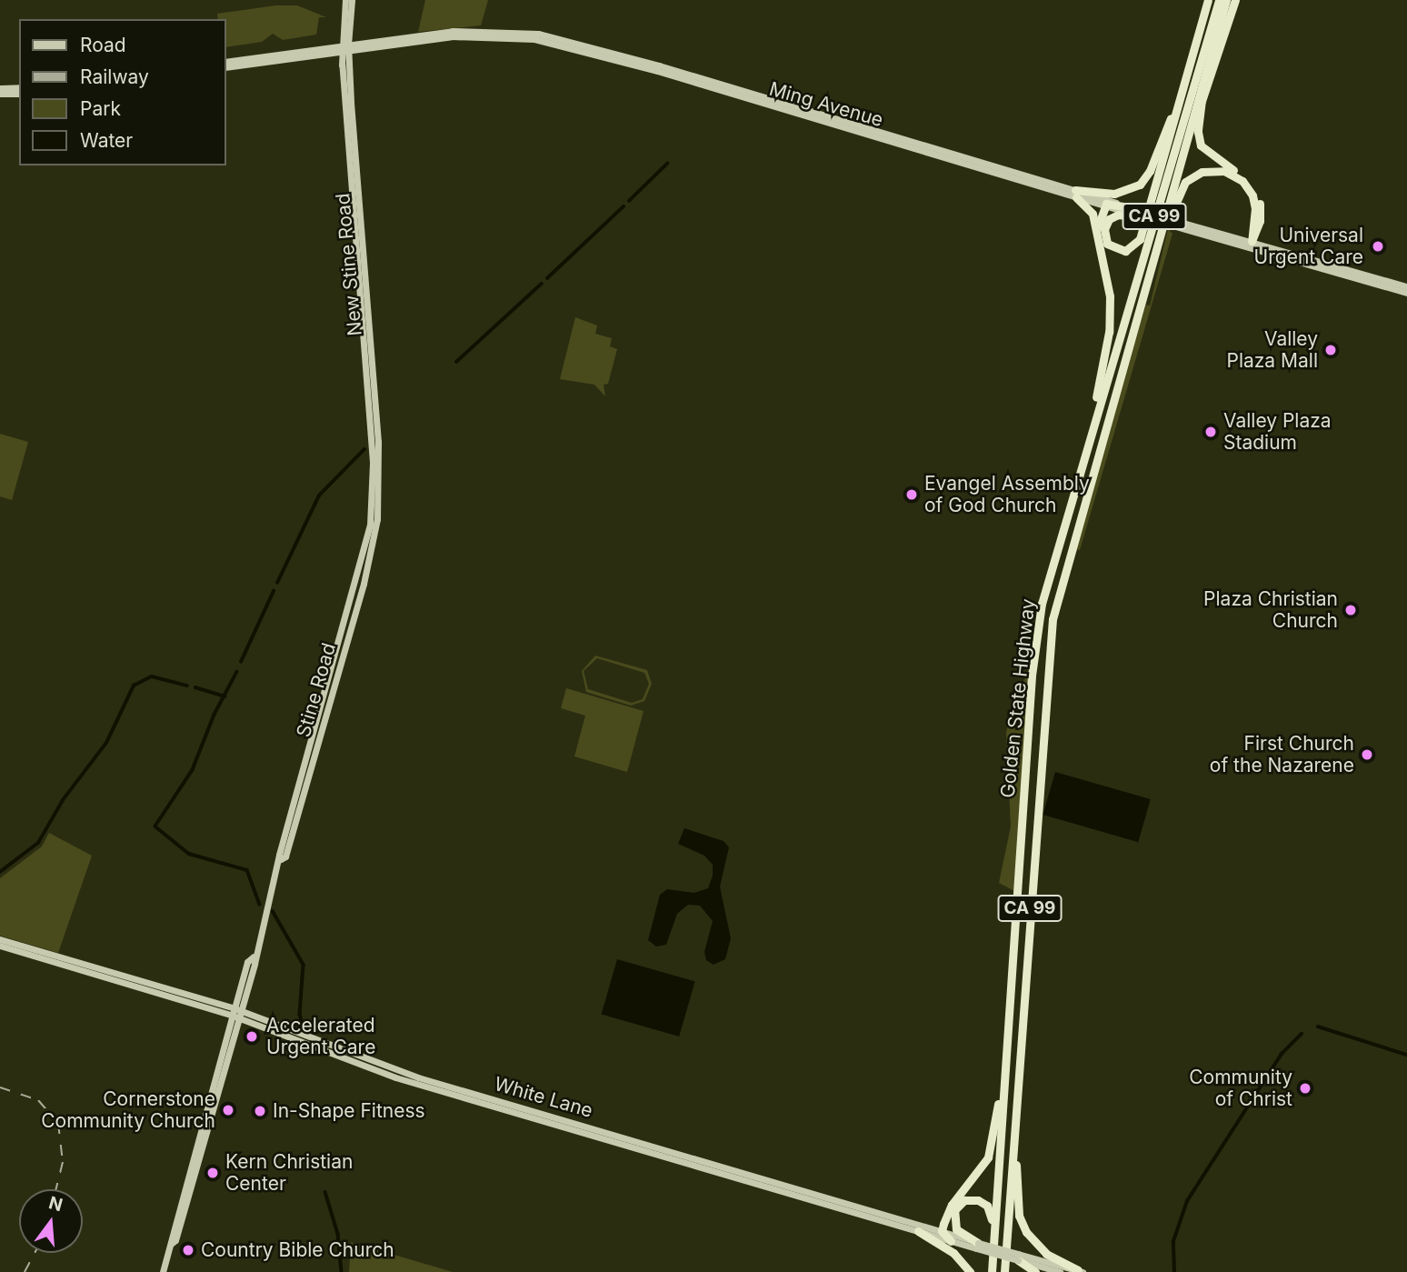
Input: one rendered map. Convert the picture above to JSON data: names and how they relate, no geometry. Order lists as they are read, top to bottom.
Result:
{
  "streets": {
    "highway": ["CA 99", "Golden State Highway"],
    "main road": [
      "Ming Avenue",
      "New Stine Road",
      "Stine Road",
      "White Lane"
    ]
  },
  "crossings": [
    ["Ming Avenue", "New Stine Road"],
    ["New Stine Road", "Stine Road"],
    ["Stine Road", "White Lane"]
  ],
  "places": [
    "Universal Urgent Care",
    "Valley Plaza Mall",
    "Valley Plaza Stadium",
    "Evangel Assembly of God Church",
    "Plaza Christian Church",
    "First Church of the Nazarene",
    "Accelerated Urgent Care",
    "Community of Christ",
    "Cornerstone Community Church",
    "In-Shape Fitness",
    "Kern Christian Center",
    "Country Bible Church"
  ],
  "legend": [
    "Road",
    "Railway",
    "Park",
    "Water"
  ],
  "north": "top"
}
